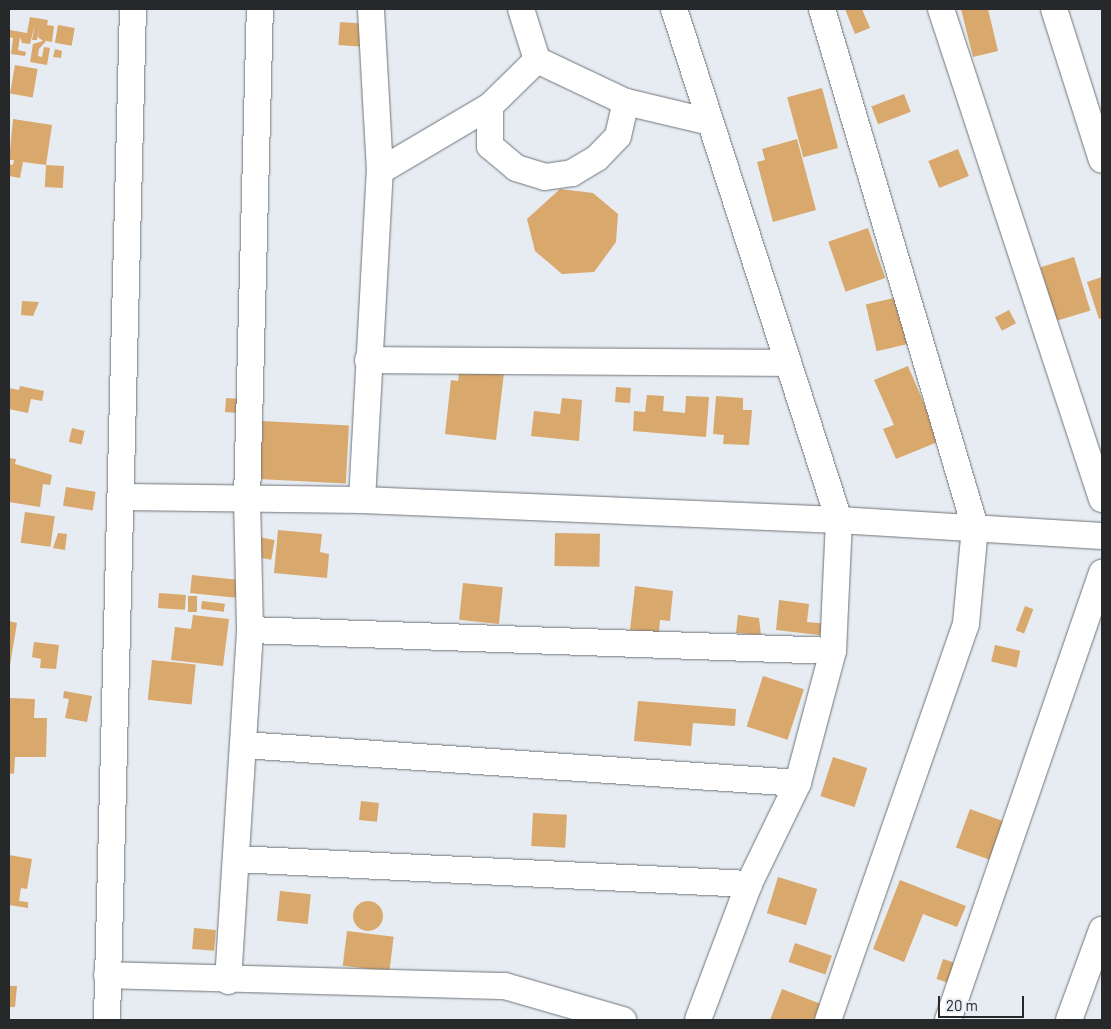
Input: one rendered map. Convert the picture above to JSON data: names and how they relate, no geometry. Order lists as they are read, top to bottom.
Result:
{
  "scale_bar": "20 m"
}
